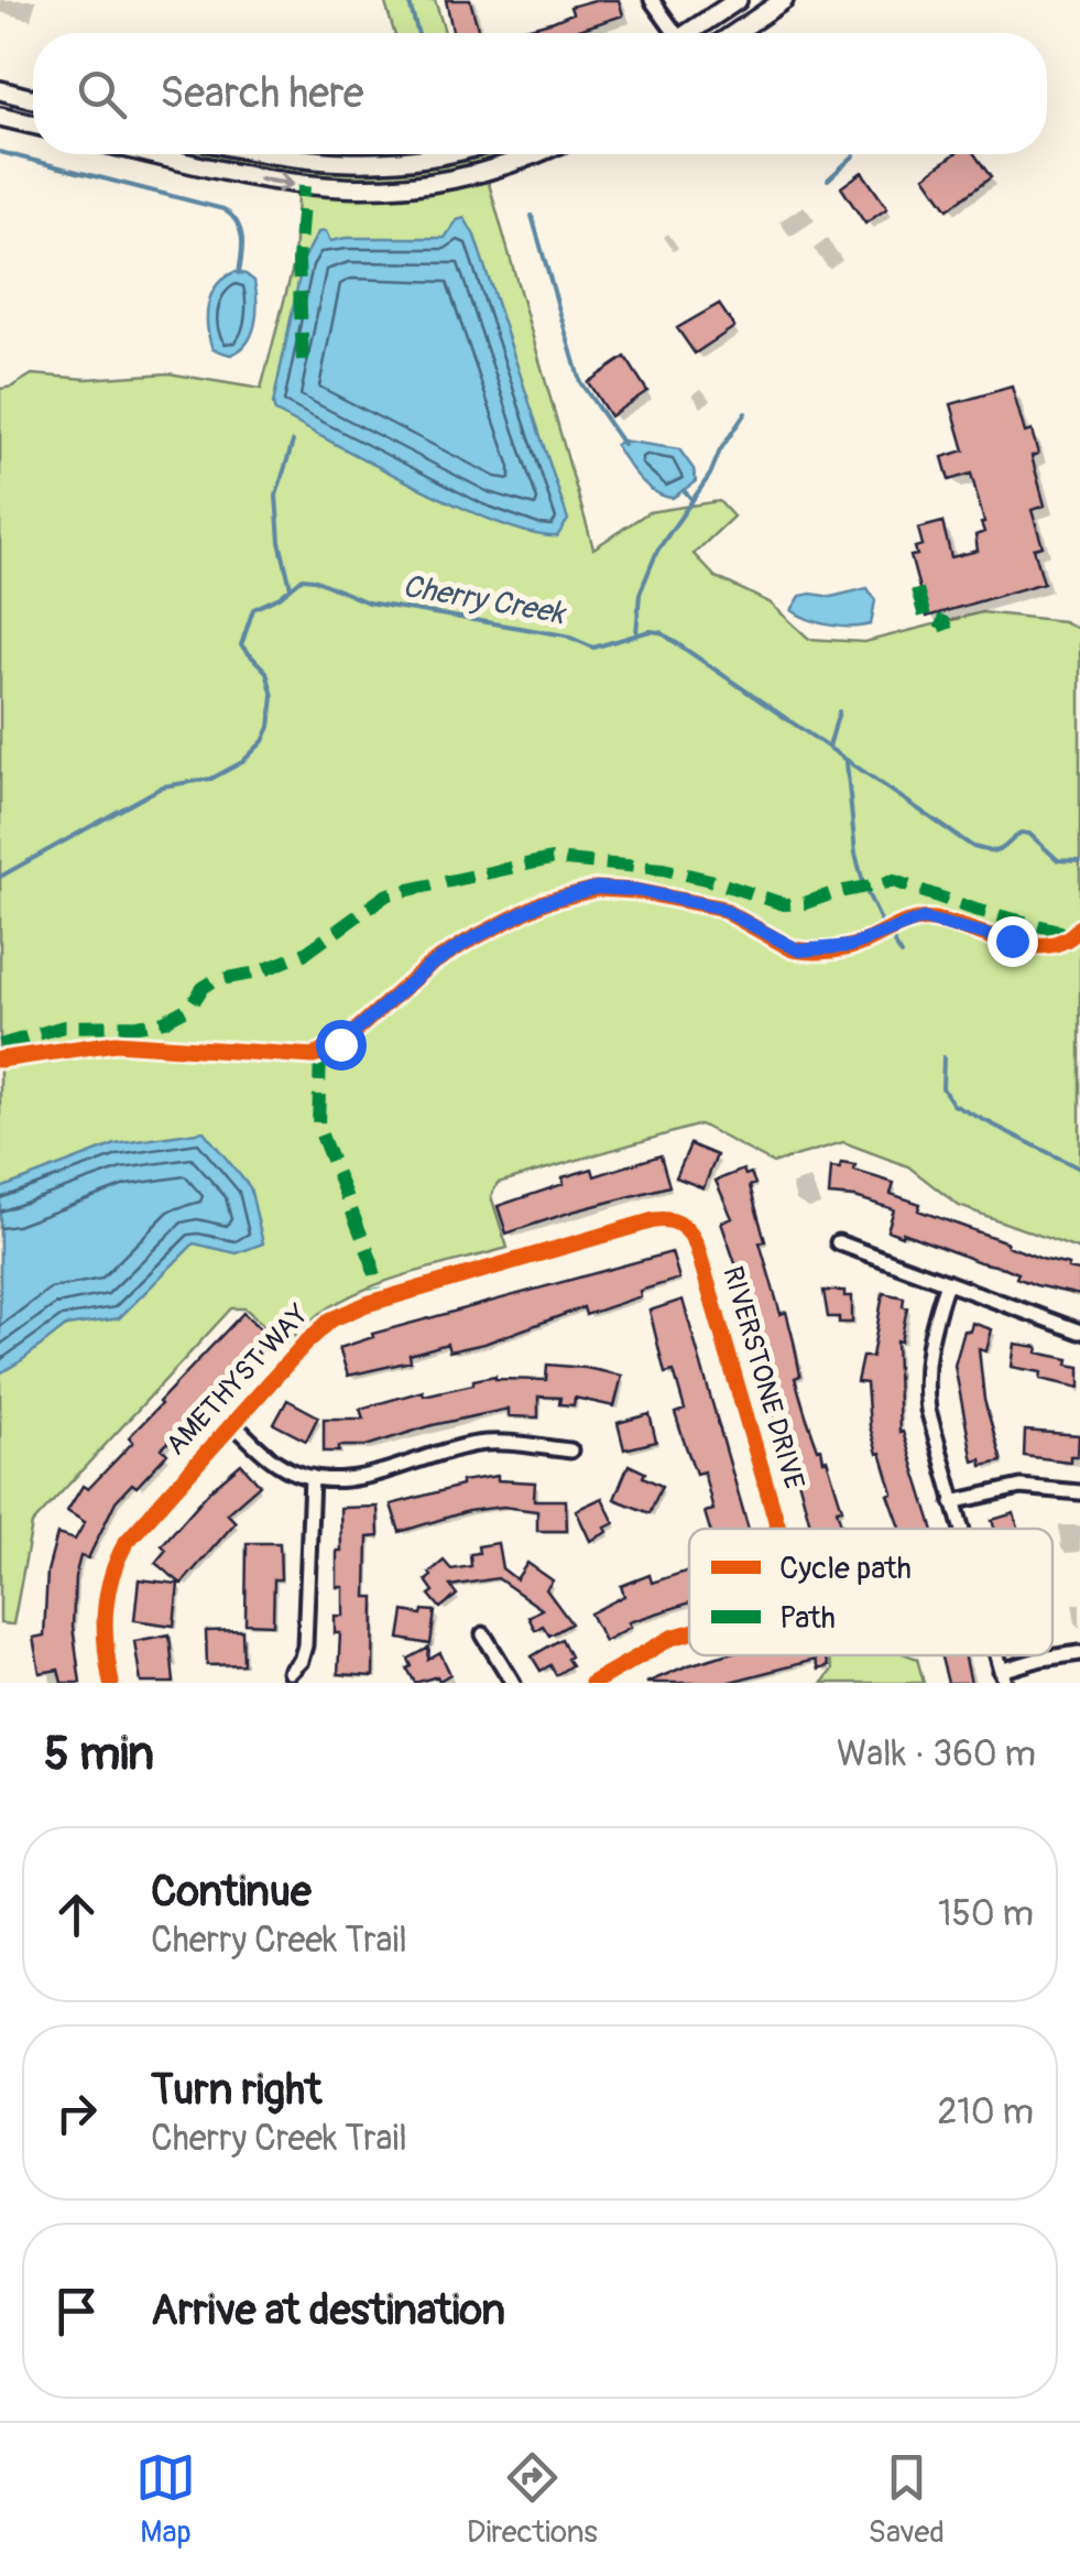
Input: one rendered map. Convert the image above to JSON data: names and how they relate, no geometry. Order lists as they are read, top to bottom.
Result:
{
  "streets": {
    "street": ["RIVERSTONE DRIVE", "AMETHYST WAY"]
  },
  "crossings": [
    ["RIVERSTONE DRIVE", "AMETHYST WAY"]
  ],
  "water": ["Cherry Creek"],
  "legend": ["Cycle path", "Path"],
  "page": {
    "search": "Search here",
    "heading": ["5 min", "Walk · 360 m"],
    "list": [
      ["Continue", "Cherry Creek Trail", "150 m"],
      ["Turn right", "Cherry Creek Trail", "210 m"],
      "Arrive at destination"
    ],
    "nav": ["Map", "Directions", "Saved"]
  }
}
